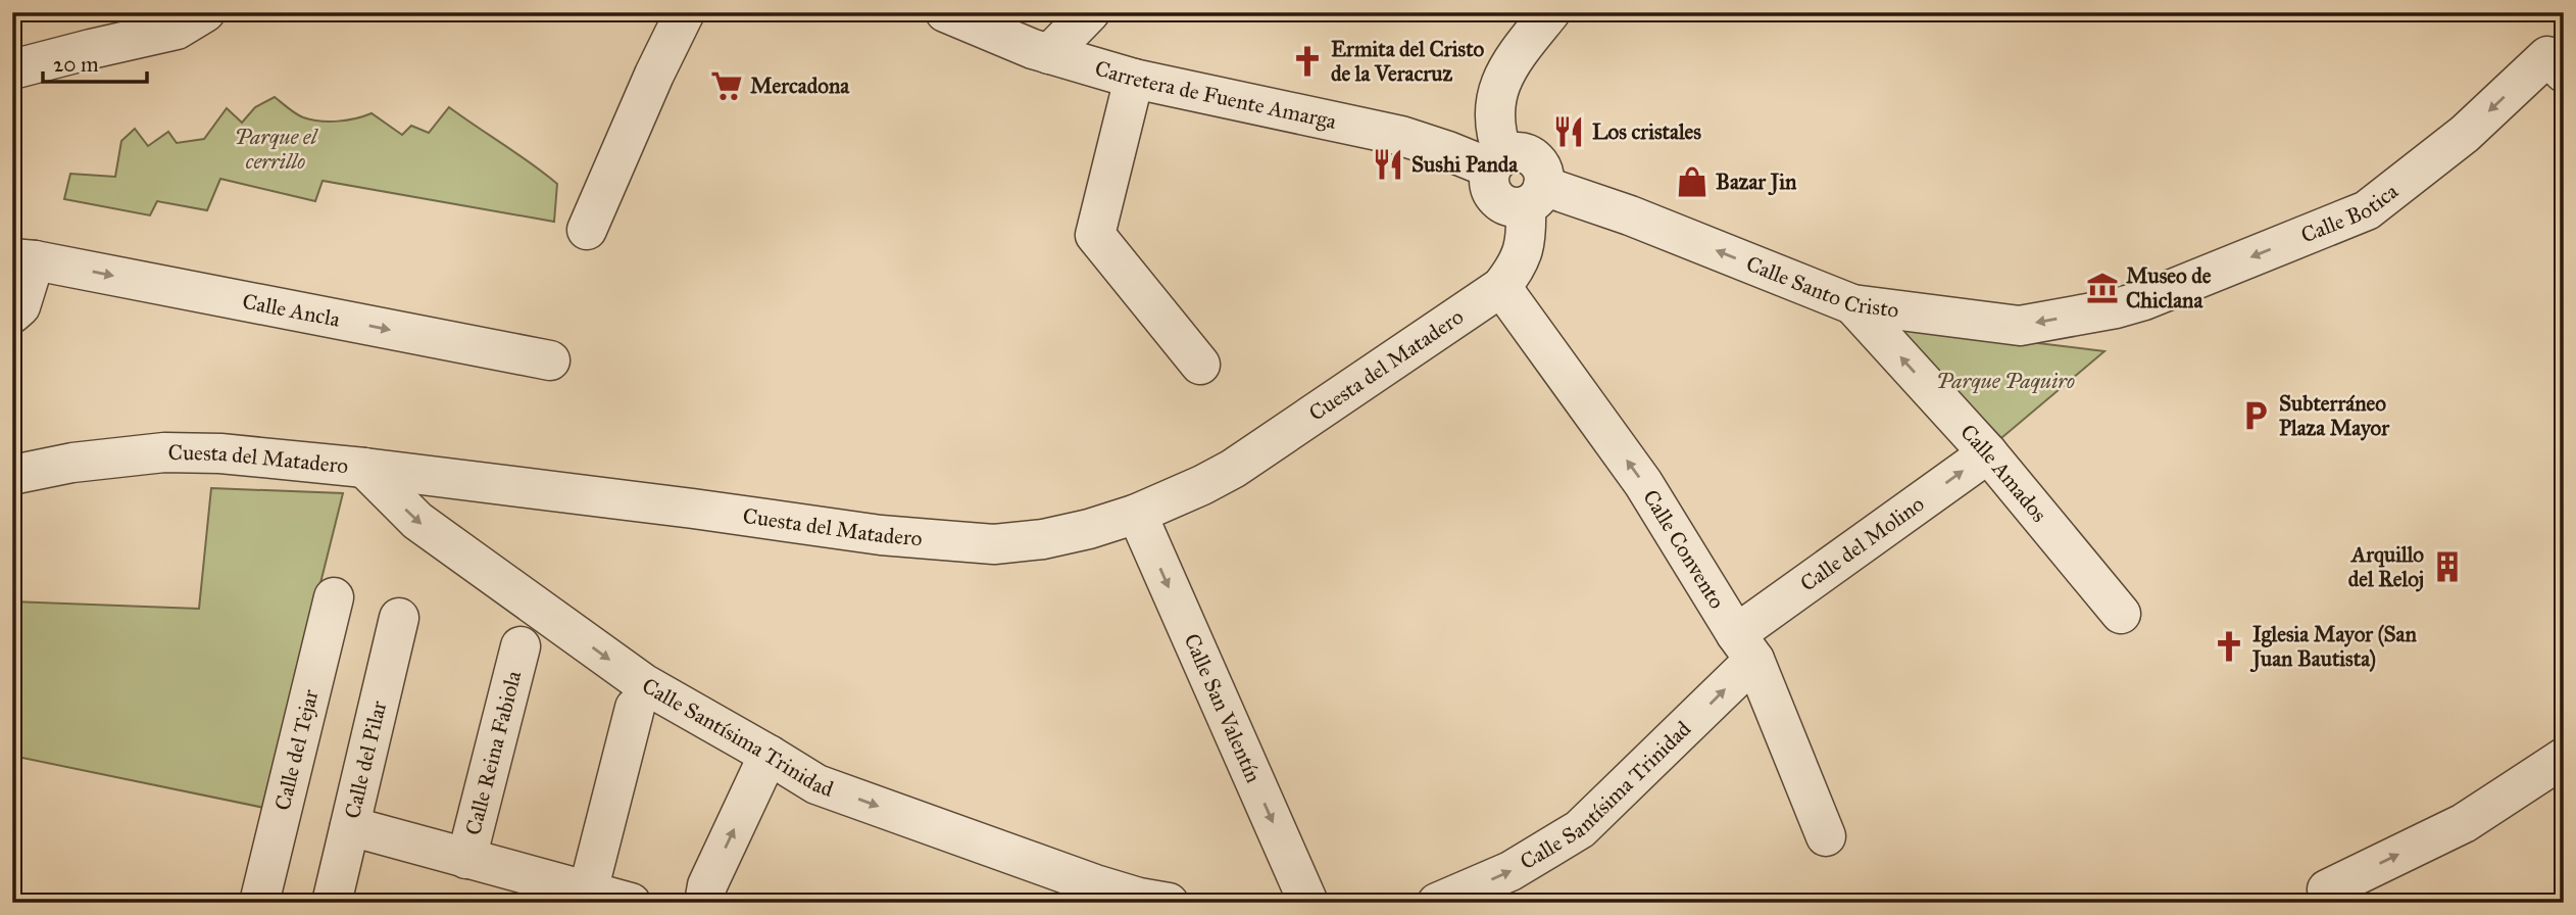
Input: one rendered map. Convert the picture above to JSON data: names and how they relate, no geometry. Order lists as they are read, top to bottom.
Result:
{
  "streets": {
    "street": [
      "Carretera de Fuente Amarga",
      "Calle Botica",
      "Calle Santo Cristo",
      "Calle Ancla",
      "Cuesta del Matadero",
      "Calle Amados",
      "Calle del Molino",
      "Calle Convento",
      "Calle San Valentín",
      "Calle Santísima Trinidad",
      "Calle del Tejar",
      "Calle Reina Fabiola",
      "Calle del Pilar"
    ]
  },
  "crossings": [
    ["Carretera de Fuente Amarga", "Calle Santo Cristo"],
    ["Carretera de Fuente Amarga", "Cuesta del Matadero"],
    ["Calle Botica", "Calle Santo Cristo"],
    ["Calle Santo Cristo", "Cuesta del Matadero"],
    ["Calle Santo Cristo", "Calle Amados"],
    ["Cuesta del Matadero", "Calle Convento"],
    ["Cuesta del Matadero", "Calle San Valentín"],
    ["Cuesta del Matadero", "Calle Santísima Trinidad"],
    ["Calle Amados", "Calle del Molino"],
    ["Calle del Molino", "Calle Convento"],
    ["Calle del Molino", "Calle Santísima Trinidad"],
    ["Calle Convento", "Calle Santísima Trinidad"]
  ],
  "one_way": [
    "Calle Botica",
    "Calle Santo Cristo",
    "Calle Ancla",
    "Calle Amados",
    "Calle del Molino",
    "Calle Convento",
    "Calle San Valentín",
    "Calle Santísima Trinidad"
  ],
  "parks": ["Parque el cerrillo", "Parque Paquiro"],
  "places": {
    "church": ["Ermita del Cristo de la Veracruz", "Iglesia Mayor (San Juan Bautista)"],
    "supermarket": ["Mercadona"],
    "restaurant": ["Los cristales", "Sushi Panda"],
    "shop": ["Bazar Jin"],
    "museum": ["Museo de Chiclana"],
    "parking": ["Subterráneo Plaza Mayor"],
    "building": ["Arquillo del Reloj"]
  },
  "scale_bar": "20 m"
}
